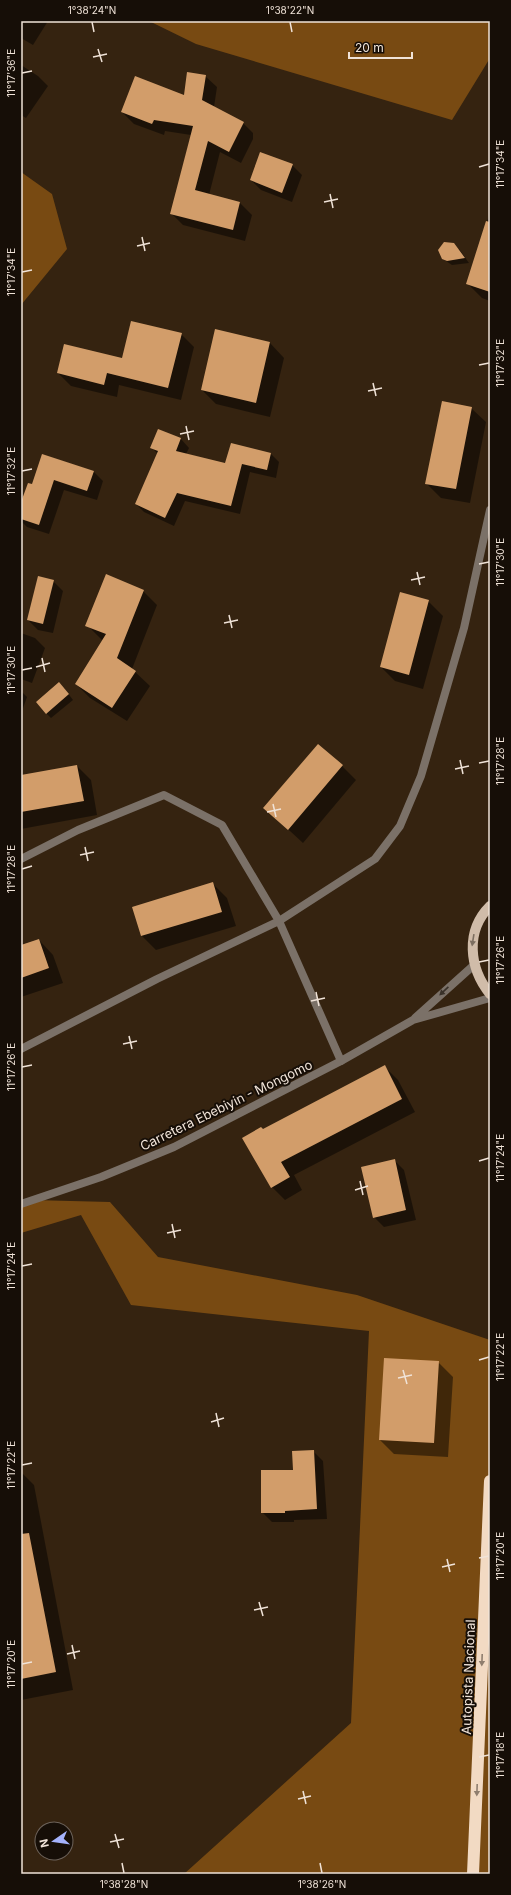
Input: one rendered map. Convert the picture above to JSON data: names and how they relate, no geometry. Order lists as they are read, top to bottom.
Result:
{
  "streets": {
    "highway": ["Autopista Nacional"],
    "street": ["Carretera Ebebiyin - Mongomo"]
  },
  "one_way": ["Autopista Nacional"],
  "scale_bar": "20 m",
  "north": "left",
  "coordinates": [
    "1°38'24\"N",
    "1°38'22\"N",
    "11°17'36\"E",
    "11°17'34\"E",
    "11°17'32\"E",
    "11°17'30\"E",
    "11°17'28\"E",
    "11°17'26\"E",
    "11°17'24\"E",
    "11°17'22\"E",
    "11°17'20\"E",
    "11°17'18\"E",
    "1°38'28\"N",
    "1°38'26\"N"
  ]
}
